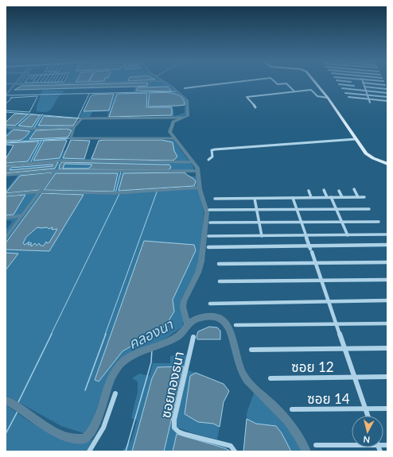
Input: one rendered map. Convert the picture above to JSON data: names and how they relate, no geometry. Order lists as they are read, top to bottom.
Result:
{
  "streets": {
    "street": ["ซอย 12", "ซอยทองธนา", "ซอย 14"]
  },
  "water": ["คลองนา"],
  "north": "bottom"
}
